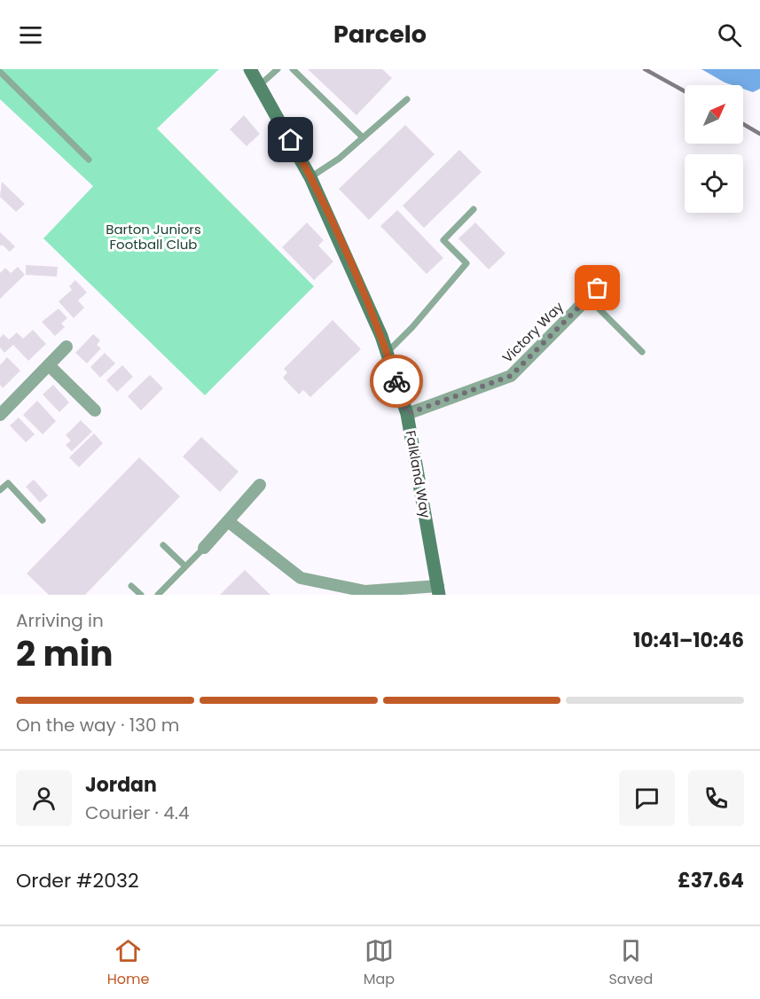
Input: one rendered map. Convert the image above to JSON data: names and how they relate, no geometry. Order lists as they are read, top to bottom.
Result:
{
  "streets": {
    "street": ["Victory Way", "Falkland Way"]
  },
  "crossings": [
    ["Victory Way", "Falkland Way"]
  ],
  "parks": ["Barton Juniors Football Club"],
  "north": "top right",
  "page": {
    "header": "Parcelo",
    "heading": ["2 min", "Arriving in", "10:41–10:46"],
    "panel": [
      "Jordan",
      "Courier · 4.4",
      "Order #2032",
      "£37.64"
    ],
    "bar": "On the way · 130 m",
    "tabs": ["Home", "Map", "Saved"]
  }
}
